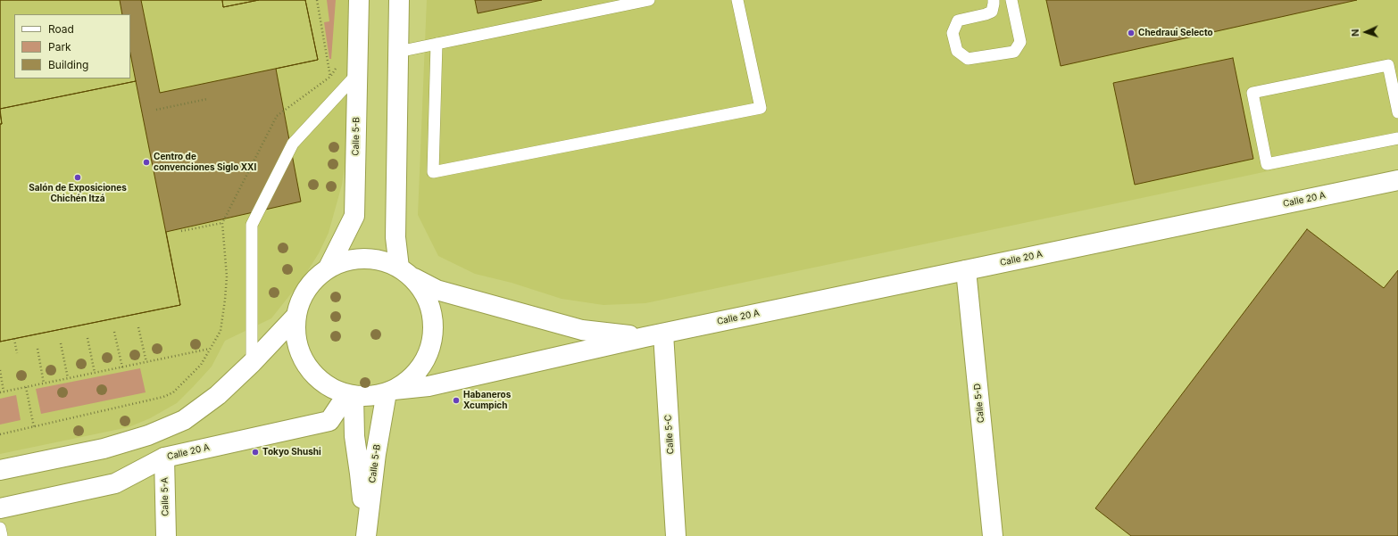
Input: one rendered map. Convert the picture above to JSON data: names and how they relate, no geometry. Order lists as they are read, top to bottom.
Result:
{
  "streets": {
    "street": [
      "Calle 5-B",
      "Calle 20 A",
      "Calle 5-D",
      "Calle 5-C",
      "Calle 5-A"
    ]
  },
  "crossings": [
    ["Calle 5-B", "Calle 20 A"],
    ["Calle 20 A", "Calle 5-D"],
    ["Calle 20 A", "Calle 5-C"],
    ["Calle 20 A", "Calle 5-A"]
  ],
  "places": [
    "Chedraui Selecto",
    "Centro de convenciones Siglo XXI",
    "Salón de Exposiciones Chichén Itzá",
    "Habaneros Xcumpich",
    "Tokyo Shushi"
  ],
  "legend": ["Road", "Park", "Building"],
  "north": "left"
}
